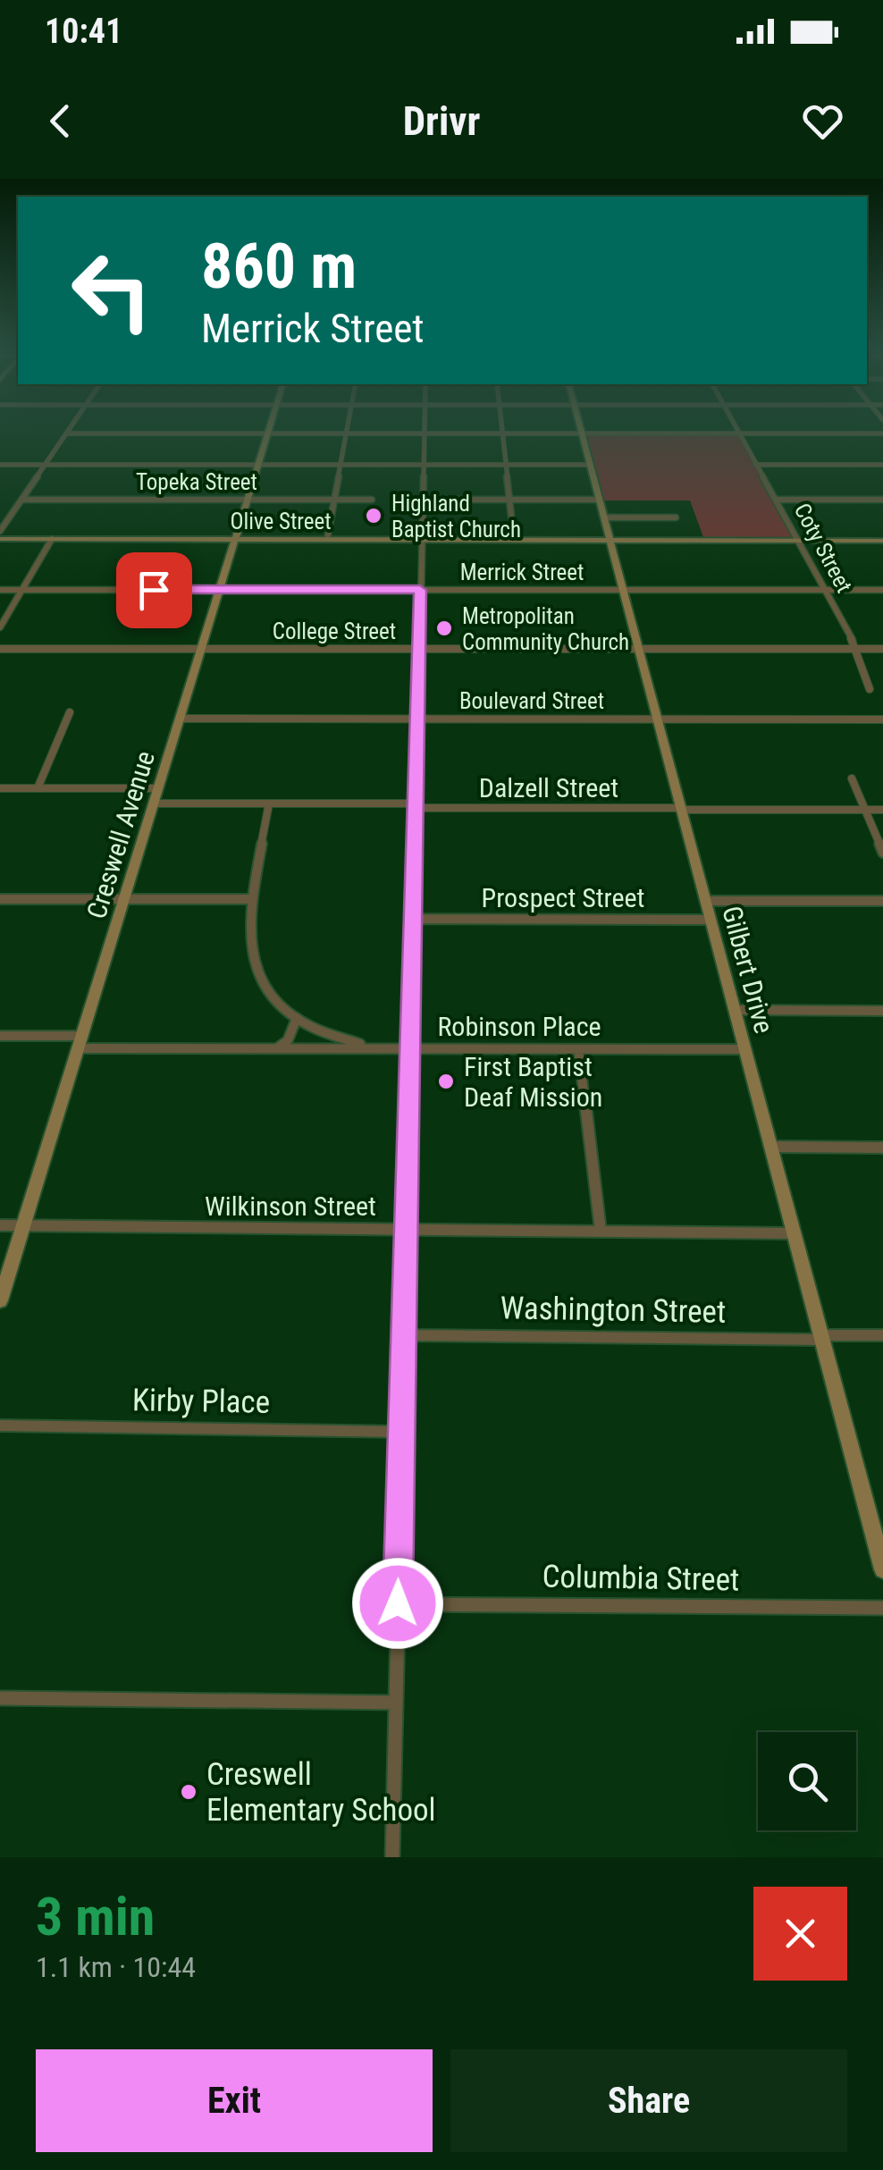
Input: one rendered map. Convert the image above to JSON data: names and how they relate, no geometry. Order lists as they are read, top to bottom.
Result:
{
  "streets": {
    "street": [
      "Topeka Street",
      "Olive Street",
      "Coty Street",
      "Merrick Street",
      "College Street",
      "Boulevard Street",
      "Dalzell Street",
      "Creswell Avenue",
      "Prospect Street",
      "Gilbert Drive",
      "Robinson Place",
      "Wilkinson Street",
      "Washington Street",
      "Kirby Place",
      "Columbia Street"
    ]
  },
  "crossings": [
    ["Topeka Street", "Creswell Avenue"],
    ["Olive Street", "Coty Street"],
    ["Olive Street", "Creswell Avenue"],
    ["Olive Street", "Gilbert Drive"],
    ["Coty Street", "Merrick Street"],
    ["Coty Street", "College Street"],
    ["Merrick Street", "Creswell Avenue"],
    ["Merrick Street", "Gilbert Drive"],
    ["College Street", "Creswell Avenue"],
    ["College Street", "Gilbert Drive"],
    ["Boulevard Street", "Creswell Avenue"],
    ["Boulevard Street", "Gilbert Drive"],
    ["Dalzell Street", "Creswell Avenue"],
    ["Dalzell Street", "Gilbert Drive"],
    ["Creswell Avenue", "Robinson Place"],
    ["Creswell Avenue", "Wilkinson Street"],
    ["Prospect Street", "Gilbert Drive"],
    ["Gilbert Drive", "Robinson Place"],
    ["Gilbert Drive", "Wilkinson Street"],
    ["Gilbert Drive", "Washington Street"]
  ],
  "places": [
    "Highland Baptist Church",
    "Metropolitan Community Church",
    "First Baptist Deaf Mission",
    "Creswell Elementary School"
  ],
  "page": {
    "status": "10:41",
    "header": "Drivr",
    "turn": ["860 m", "Merrick Street"],
    "heading": ["3 min", "1.1 km · 10:44"],
    "buttons": ["Exit", "Share"]
  }
}
